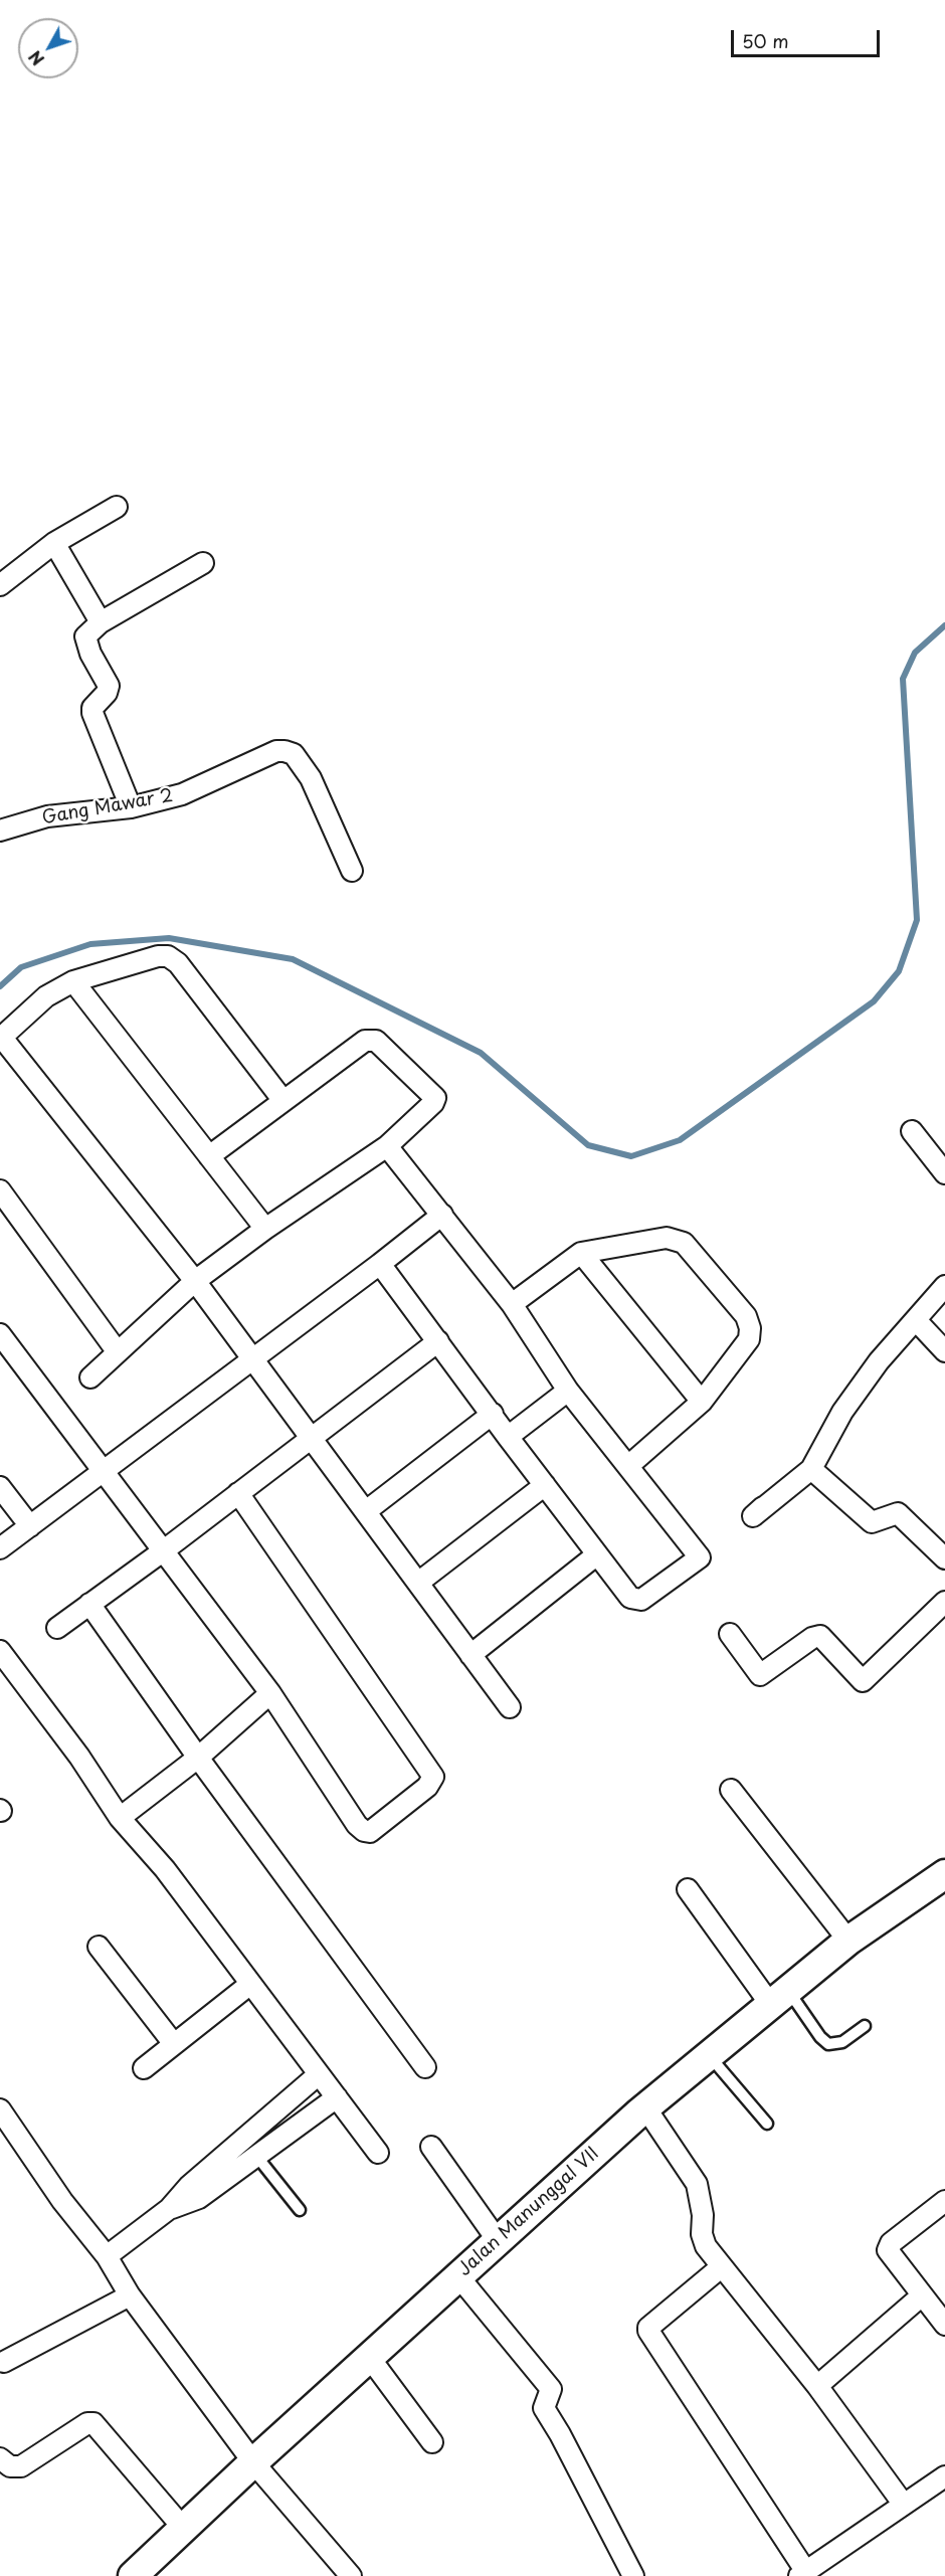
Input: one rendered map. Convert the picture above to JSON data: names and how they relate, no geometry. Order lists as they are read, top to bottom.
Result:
{
  "streets": {
    "street": ["Gang Mawar 2", "Jalan Manunggal VII"]
  },
  "scale_bar": "50 m",
  "north": "bottom left"
}
